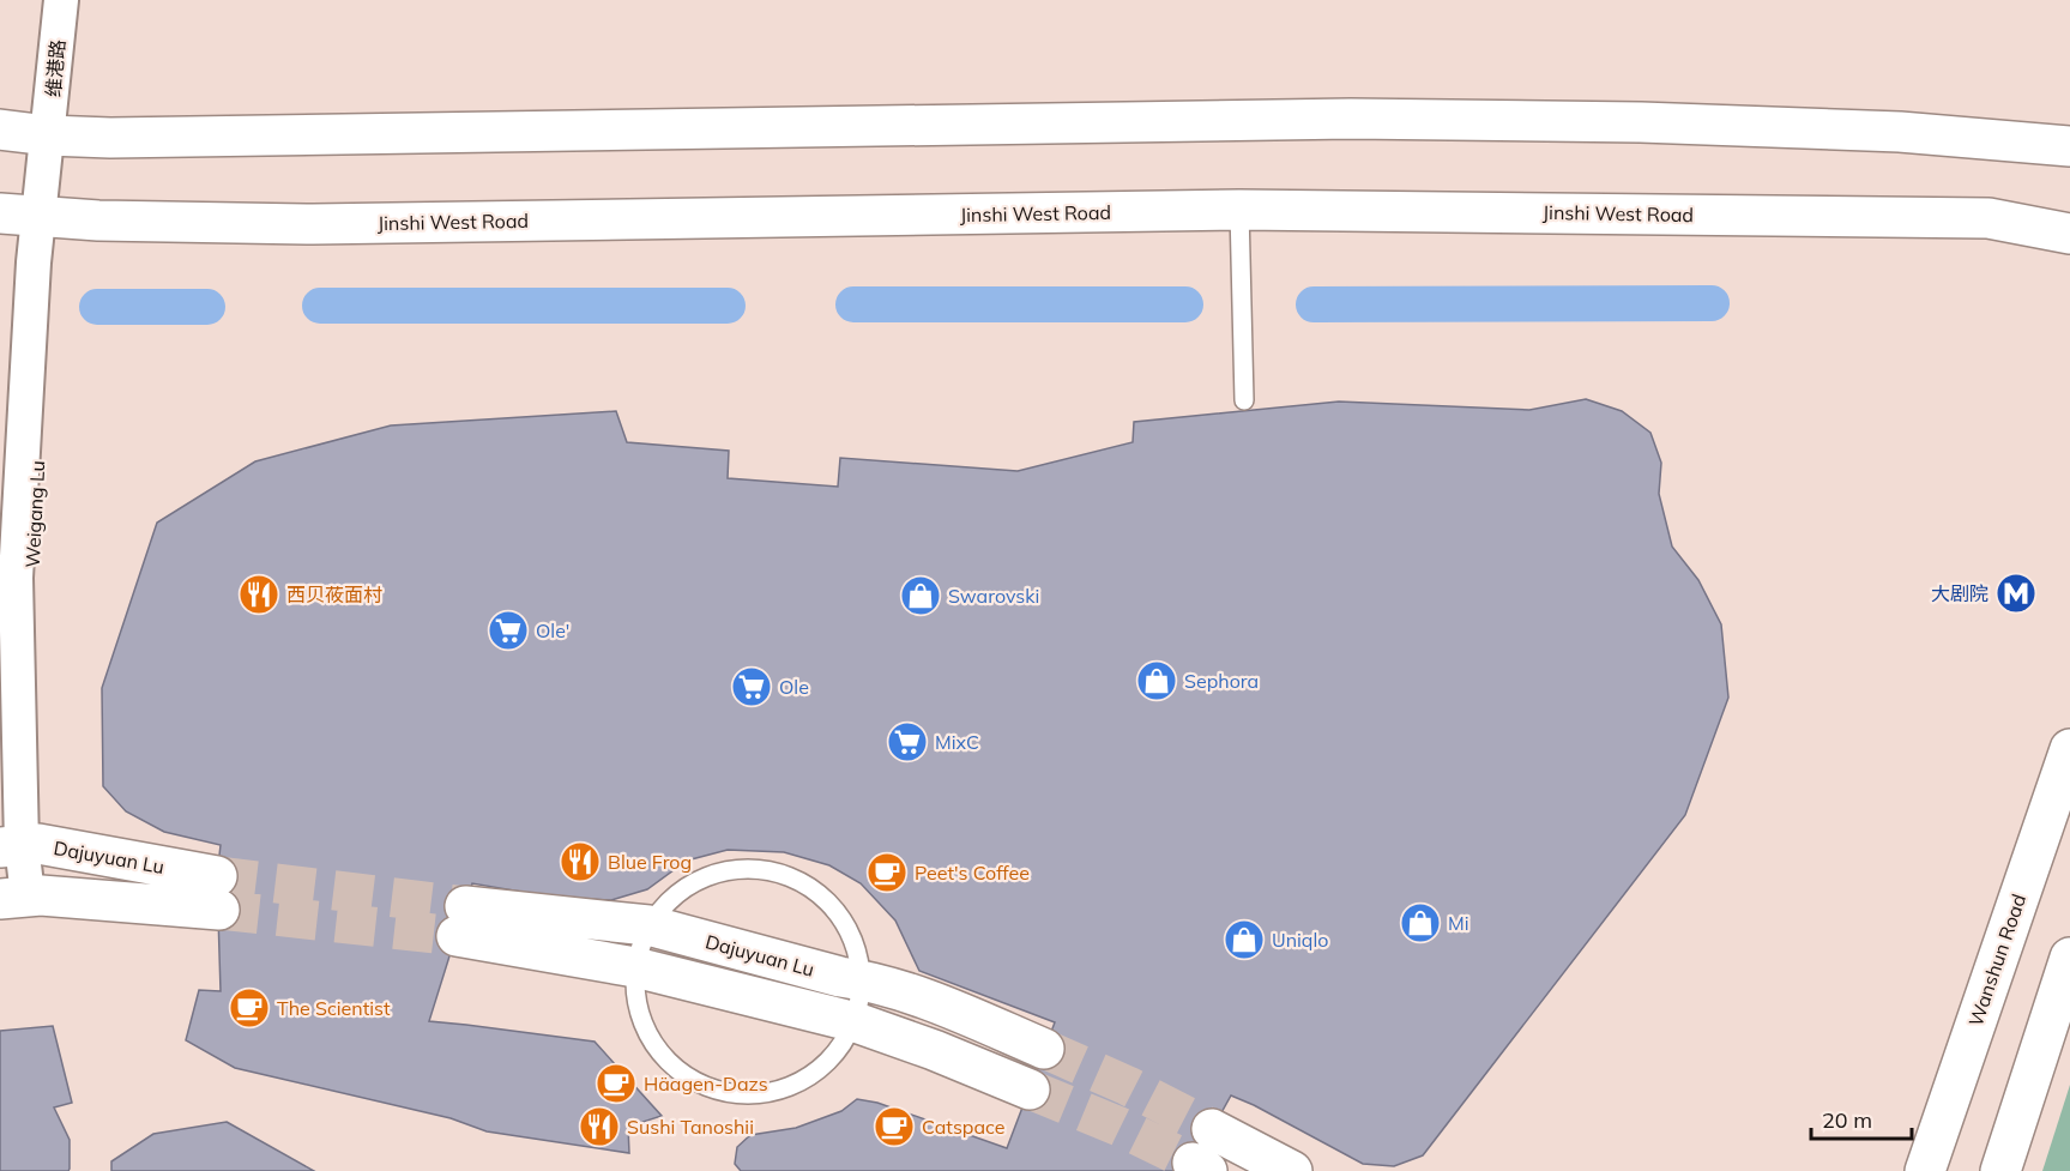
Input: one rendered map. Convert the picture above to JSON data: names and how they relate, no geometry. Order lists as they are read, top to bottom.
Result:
{
  "streets": {
    "main road": ["Jinshi West Road", "Dajuyuan Lu", "Wanshun Road"],
    "street": ["维港路", "Weigang Lu"]
  },
  "crossings": [
    ["维港路", "Weigang Lu"],
    ["Jinshi West Road", "Weigang Lu"],
    ["Weigang Lu", "Dajuyuan Lu"]
  ],
  "places": {
    "metro station": ["大剧院"],
    "restaurant": ["西贝莜面村", "Blue Frog", "Sushi Tanoshii"],
    "shop": [
      "Swarovski",
      "Sephora",
      "Mi",
      "Uniqlo"
    ],
    "supermarket": ["Ole'", "Ole", "MixC"],
    "cafe": [
      "Peet's Coffee",
      "The Scientist",
      "Häagen-Dazs",
      "Catspace"
    ]
  },
  "scale_bar": "20 m"
}
